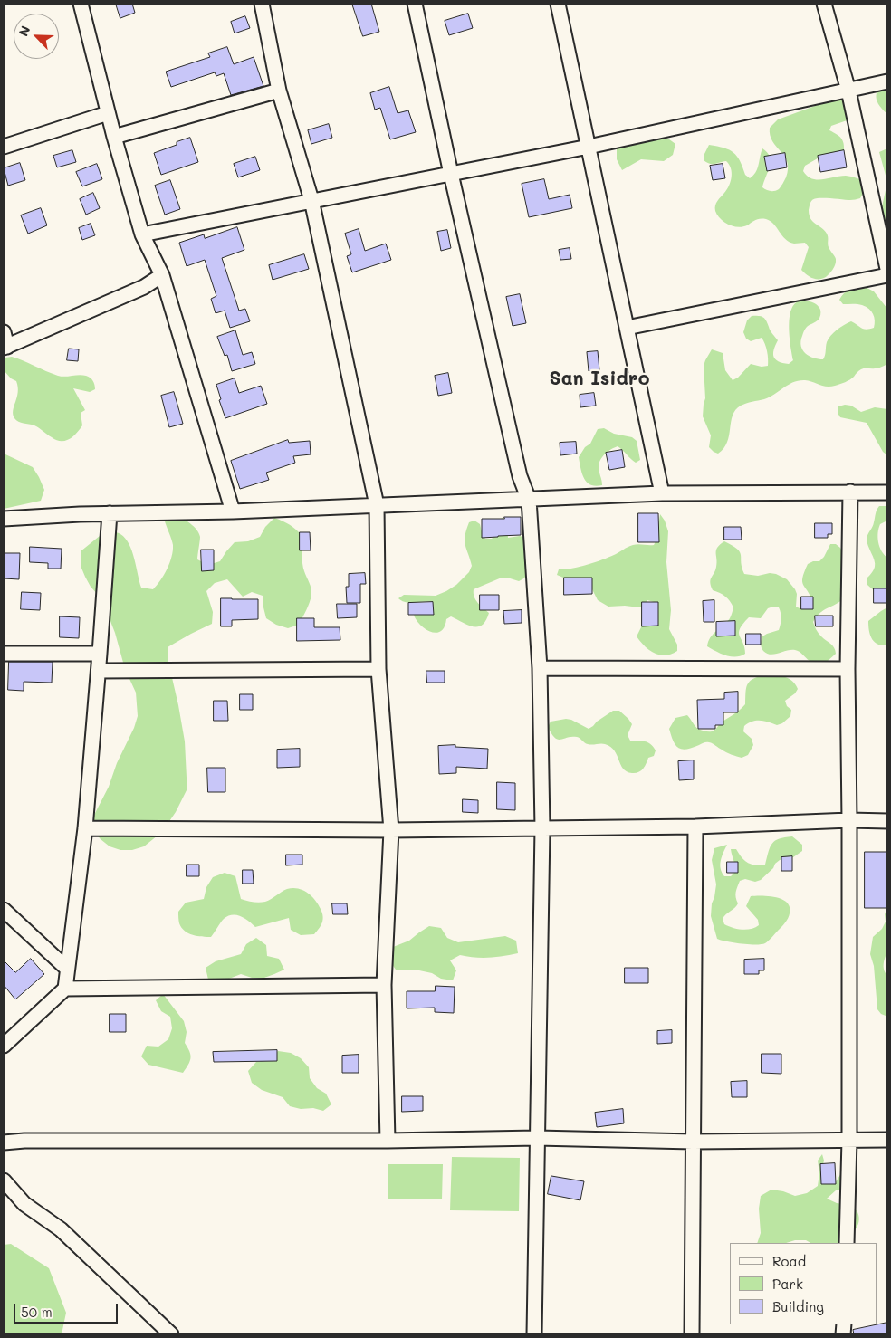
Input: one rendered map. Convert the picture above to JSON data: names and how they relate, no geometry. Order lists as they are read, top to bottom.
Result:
{
  "districts": ["San Isidro"],
  "legend": ["Road", "Park", "Building"],
  "scale_bar": "50 m",
  "north": "top left"
}
